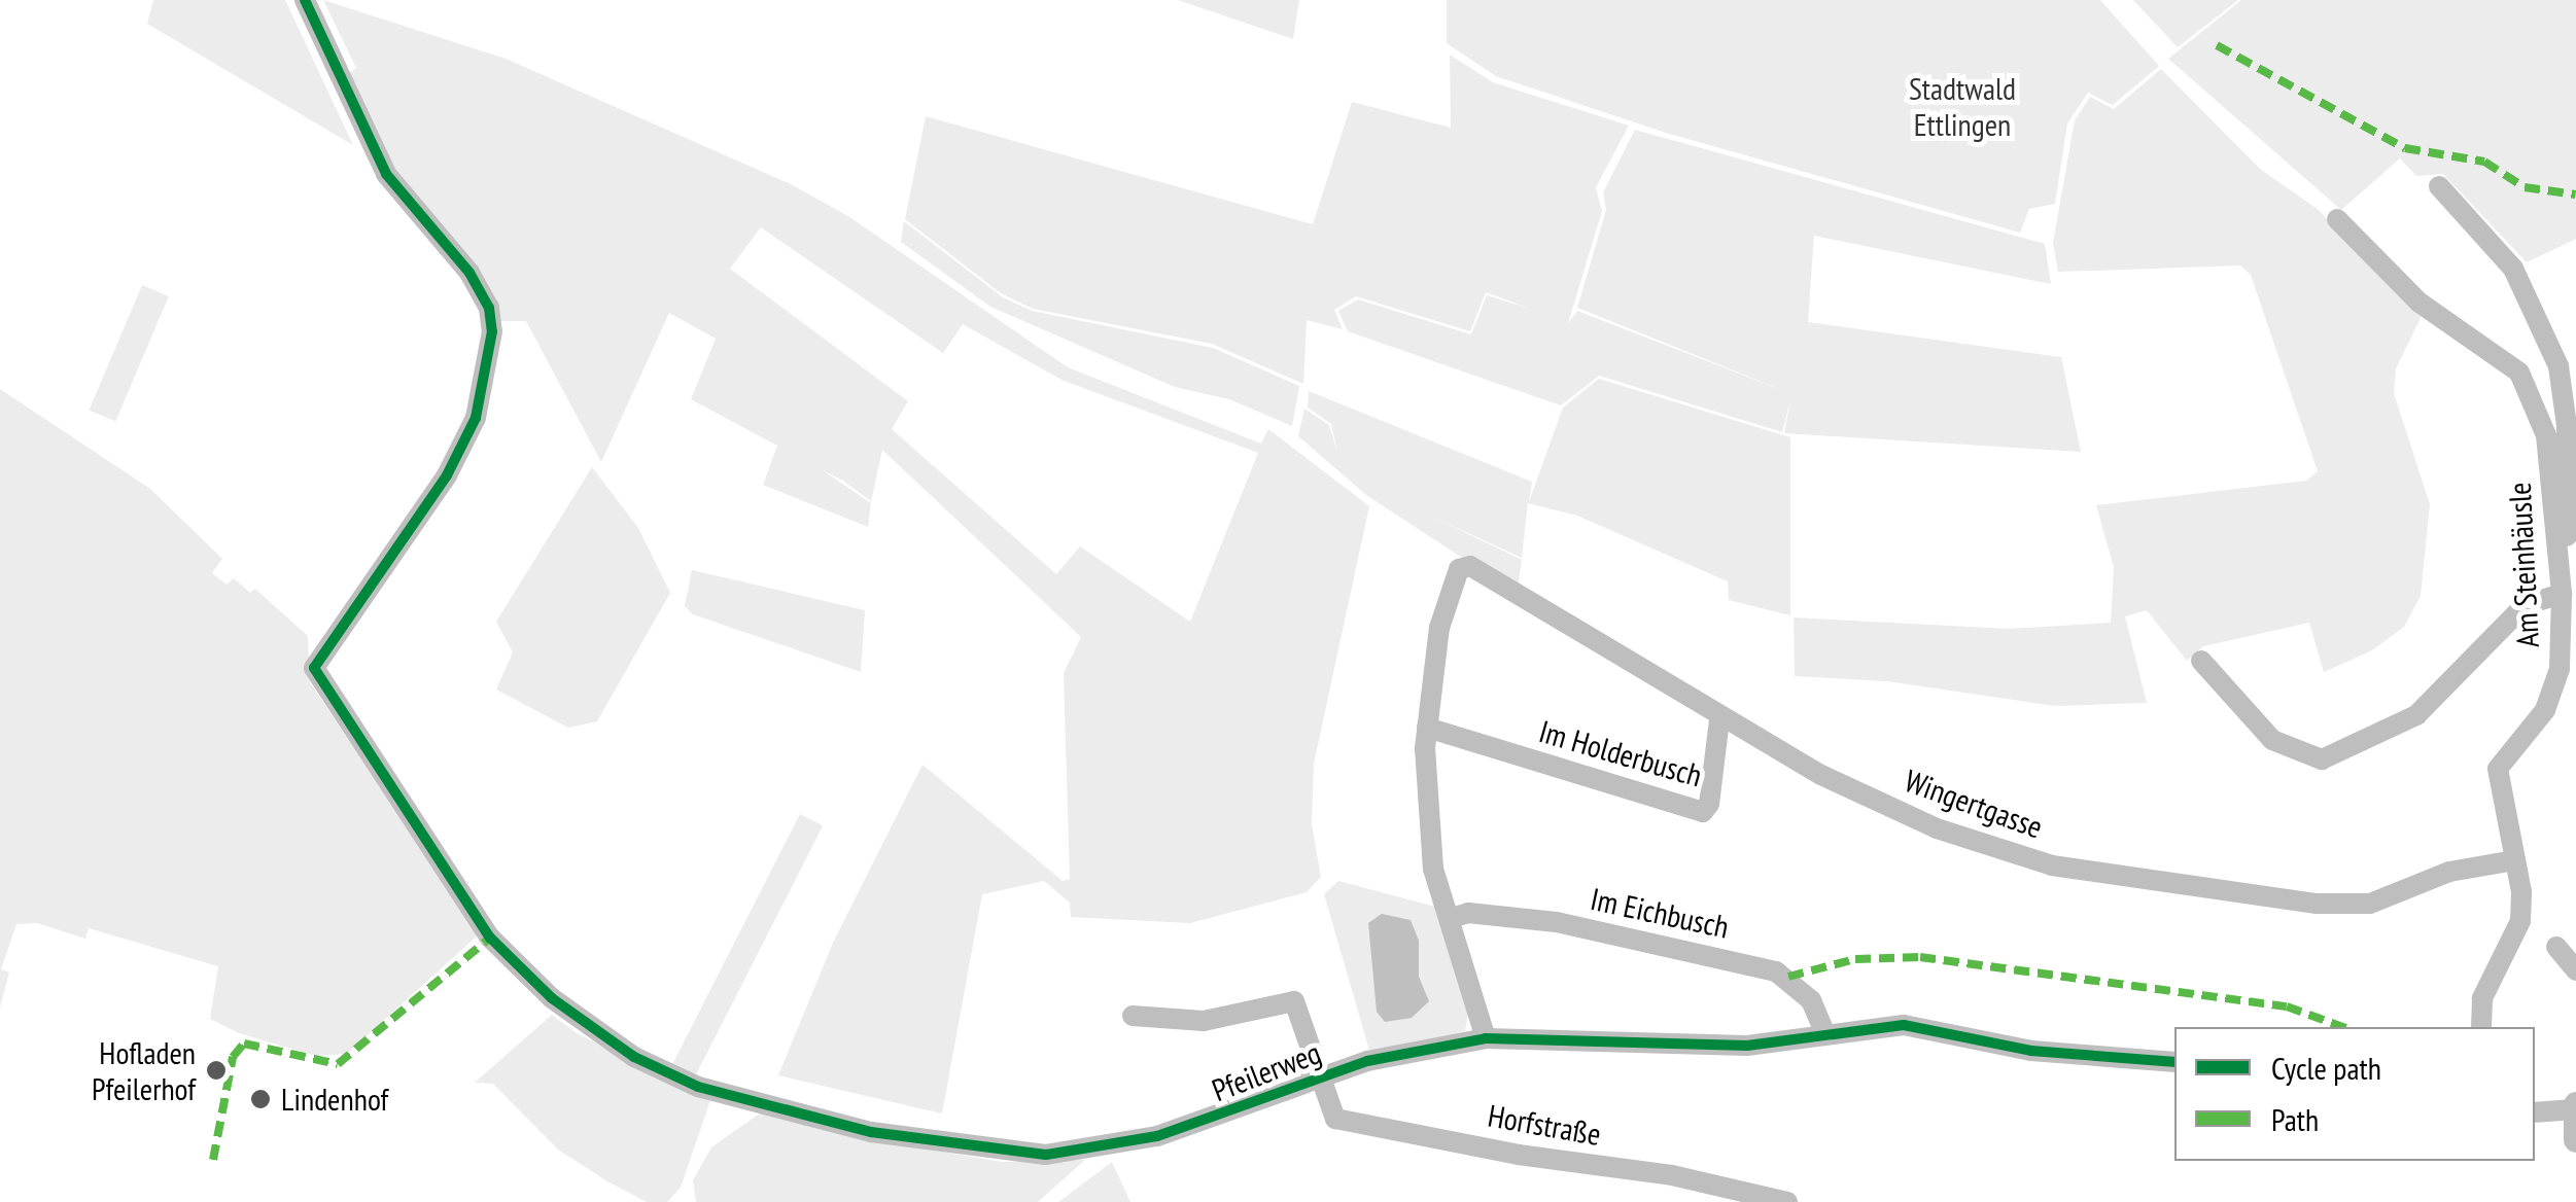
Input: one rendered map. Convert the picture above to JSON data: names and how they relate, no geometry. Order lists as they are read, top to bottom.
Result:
{
  "streets": {
    "street": [
      "Am Steinhäusle",
      "Im Holderbusch",
      "Wingertgasse",
      "Im Eichbusch",
      "Pfeilerweg",
      "Horfstraße"
    ]
  },
  "crossings": [
    ["Am Steinhäusle", "Wingertgasse"],
    ["Im Holderbusch", "Wingertgasse"],
    ["Im Eichbusch", "Pfeilerweg"],
    ["Pfeilerweg", "Horfstraße"]
  ],
  "parks": ["Stadtwald Ettlingen"],
  "places": ["Hofladen Pfeilerhof", "Lindenhof"],
  "legend": ["Cycle path", "Path"]
}
